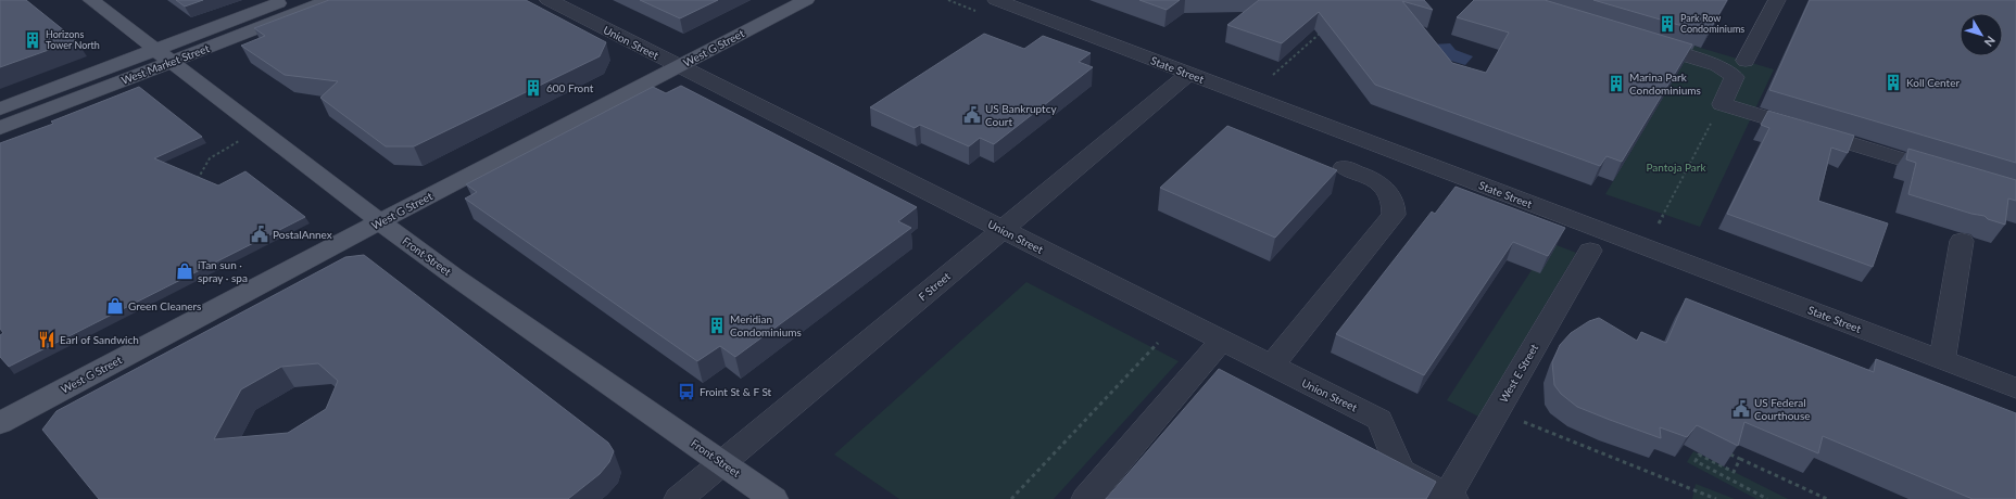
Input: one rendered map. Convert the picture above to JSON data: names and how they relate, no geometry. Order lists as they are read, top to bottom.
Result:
{
  "streets": {
    "main road": ["West G Street", "West Market Street", "Front Street"],
    "street": [
      "Union Street",
      "State Street",
      "F Street",
      "West E Street"
    ]
  },
  "crossings": [
    ["Union Street", "West G Street"],
    ["Union Street", "F Street"],
    ["Union Street", "West E Street"],
    ["West G Street", "Front Street"],
    ["West Market Street", "Front Street"],
    ["State Street", "F Street"],
    ["Front Street", "F Street"]
  ],
  "parks": ["Pantoja Park"],
  "places": {
    "building": [
      "Park Row Condominiums",
      "Horizons Tower North",
      "Koll Center",
      "Marina Park Condominiums",
      "600 Front",
      "Meridian Condominiums"
    ],
    "public building": ["US Bankruptcy Court", "PostalAnnex", "US Federal Courthouse"],
    "shop": ["iTan sun · spray · spa", "Green Cleaners"],
    "restaurant": ["Earl of Sandwich"],
    "bus stop": ["Froint St & F St"]
  },
  "north": "bottom right"
}
